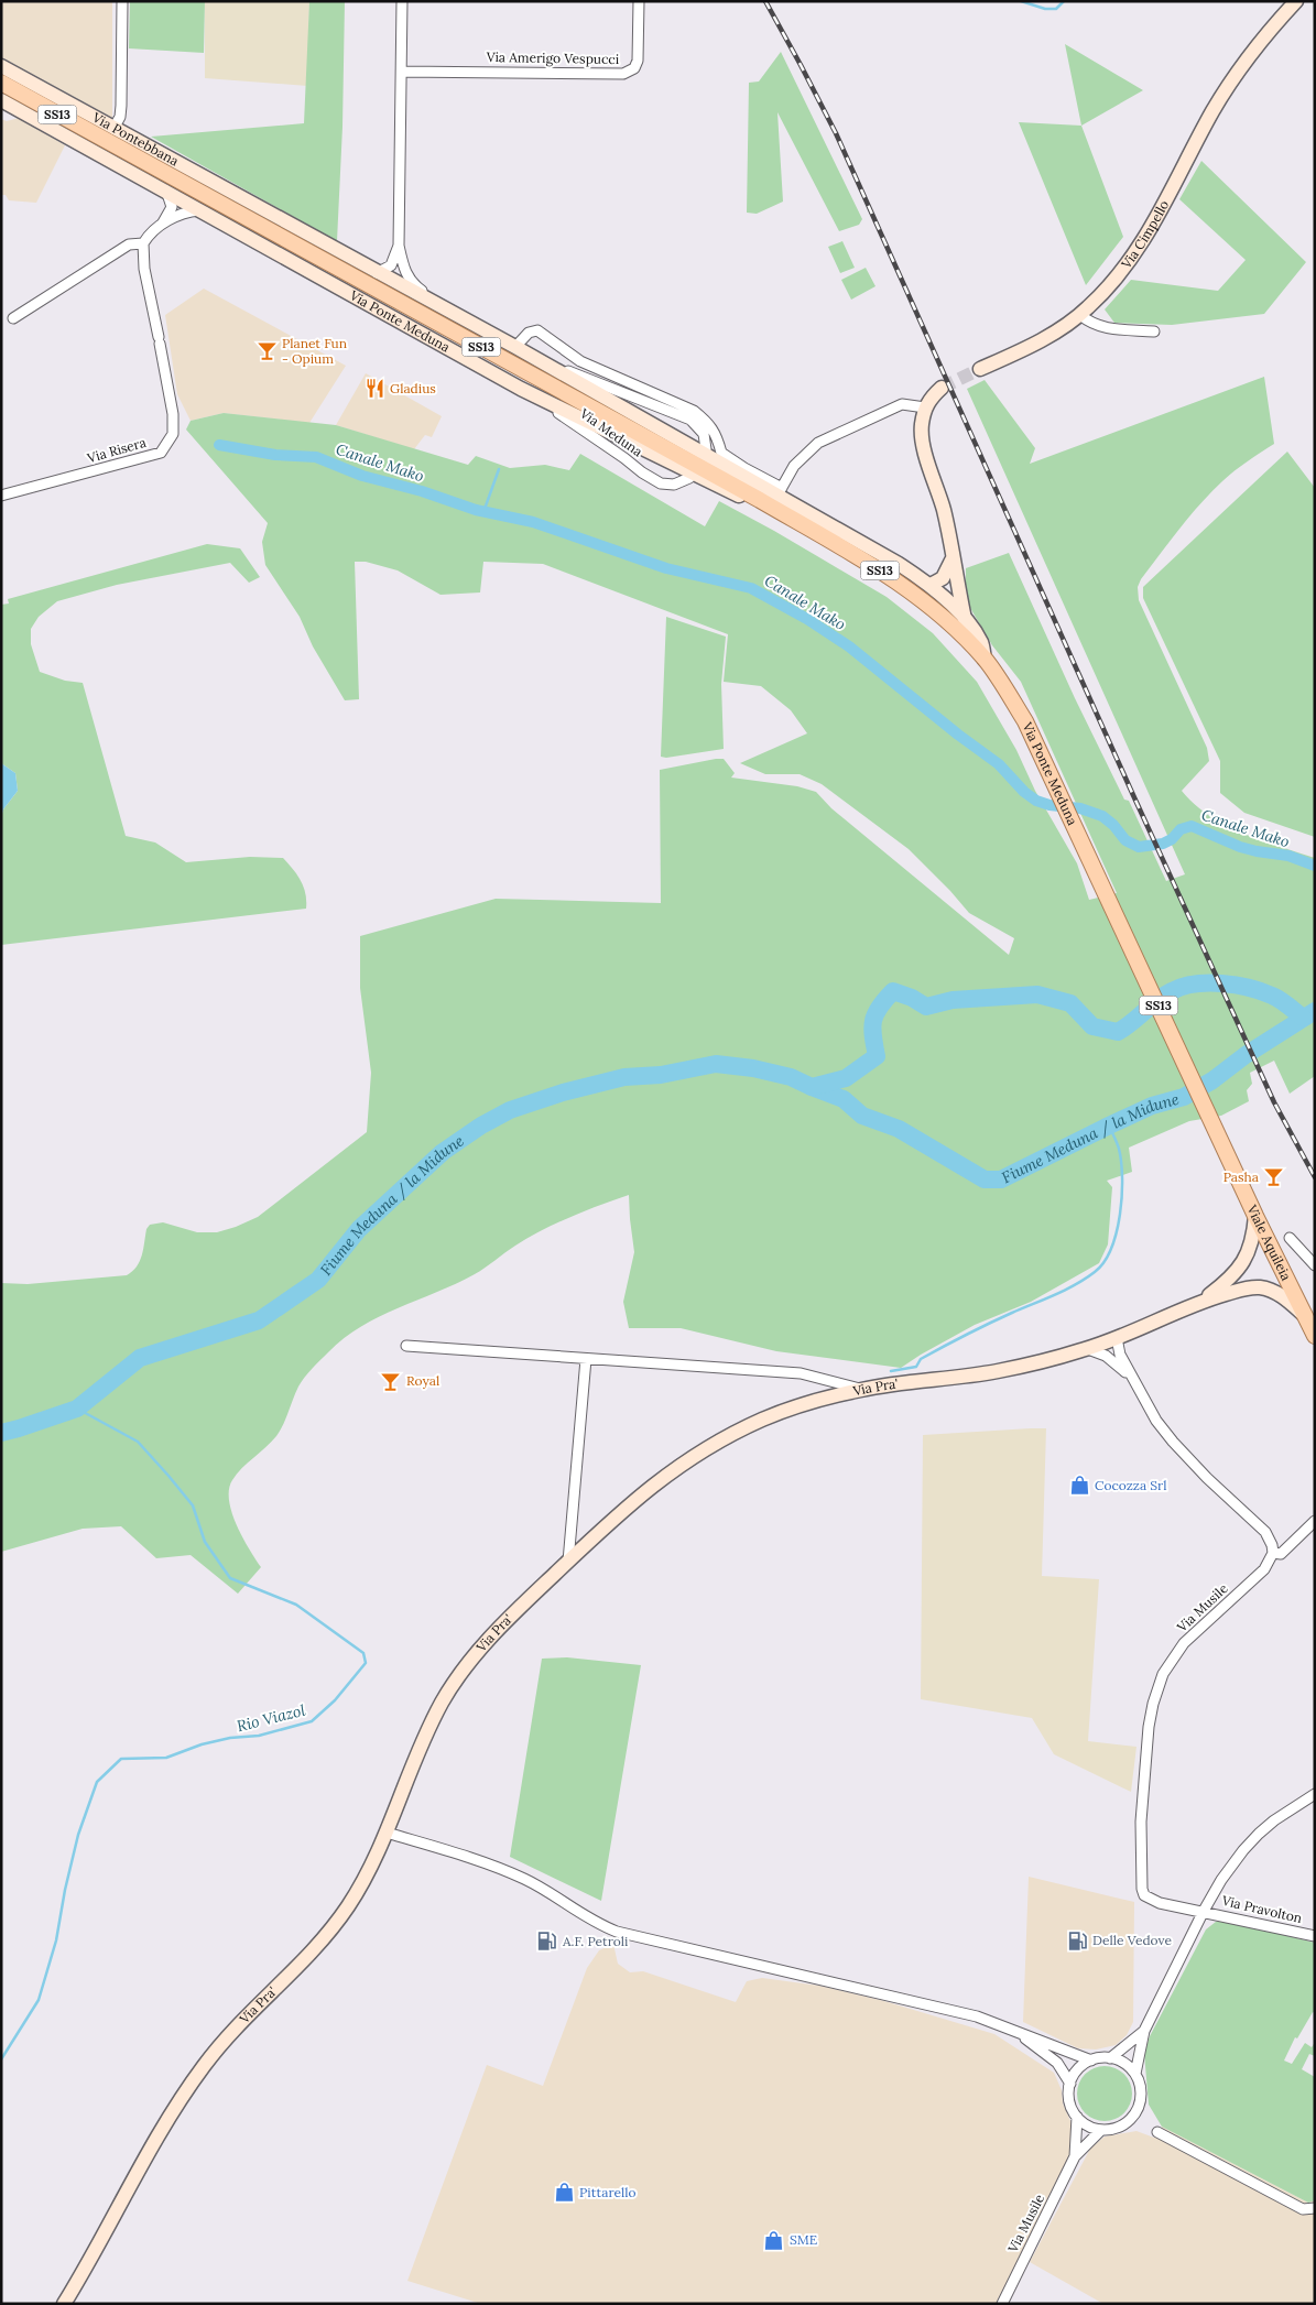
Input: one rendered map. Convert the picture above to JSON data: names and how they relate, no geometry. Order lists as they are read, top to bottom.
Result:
{
  "streets": {
    "main road": [
      "SS13",
      "Via Pontebbana",
      "Via Ponte Meduna",
      "Viale Aquileia"
    ],
    "street": [
      "Via Amerigo Vespucci",
      "Via Cimpello",
      "Via Meduna",
      "Via Risera",
      "Via Pra'",
      "Via Musile",
      "Via Pravolton"
    ]
  },
  "crossings": [
    ["Via Amerigo Vespucci", "Via Ponte Meduna"],
    ["Via Pontebbana", "Via Ponte Meduna"],
    ["Via Ponte Meduna", "Via Meduna"],
    ["Via Ponte Meduna", "Viale Aquileia"],
    ["Viale Aquileia", "Via Pra'"],
    ["Via Musile", "Via Pravolton"]
  ],
  "water": ["Canale Mako", "Fiume Meduna / la Midune", "Rio Viazol"],
  "places": {
    "bar": ["Planet Fun - Opium", "Pasha", "Royal"],
    "restaurant": ["Gladius"],
    "shop": ["Cocozza Srl", "Pittarello", "SME"],
    "fuel station": ["Delle Vedove", "A.F. Petroli"]
  }
}
